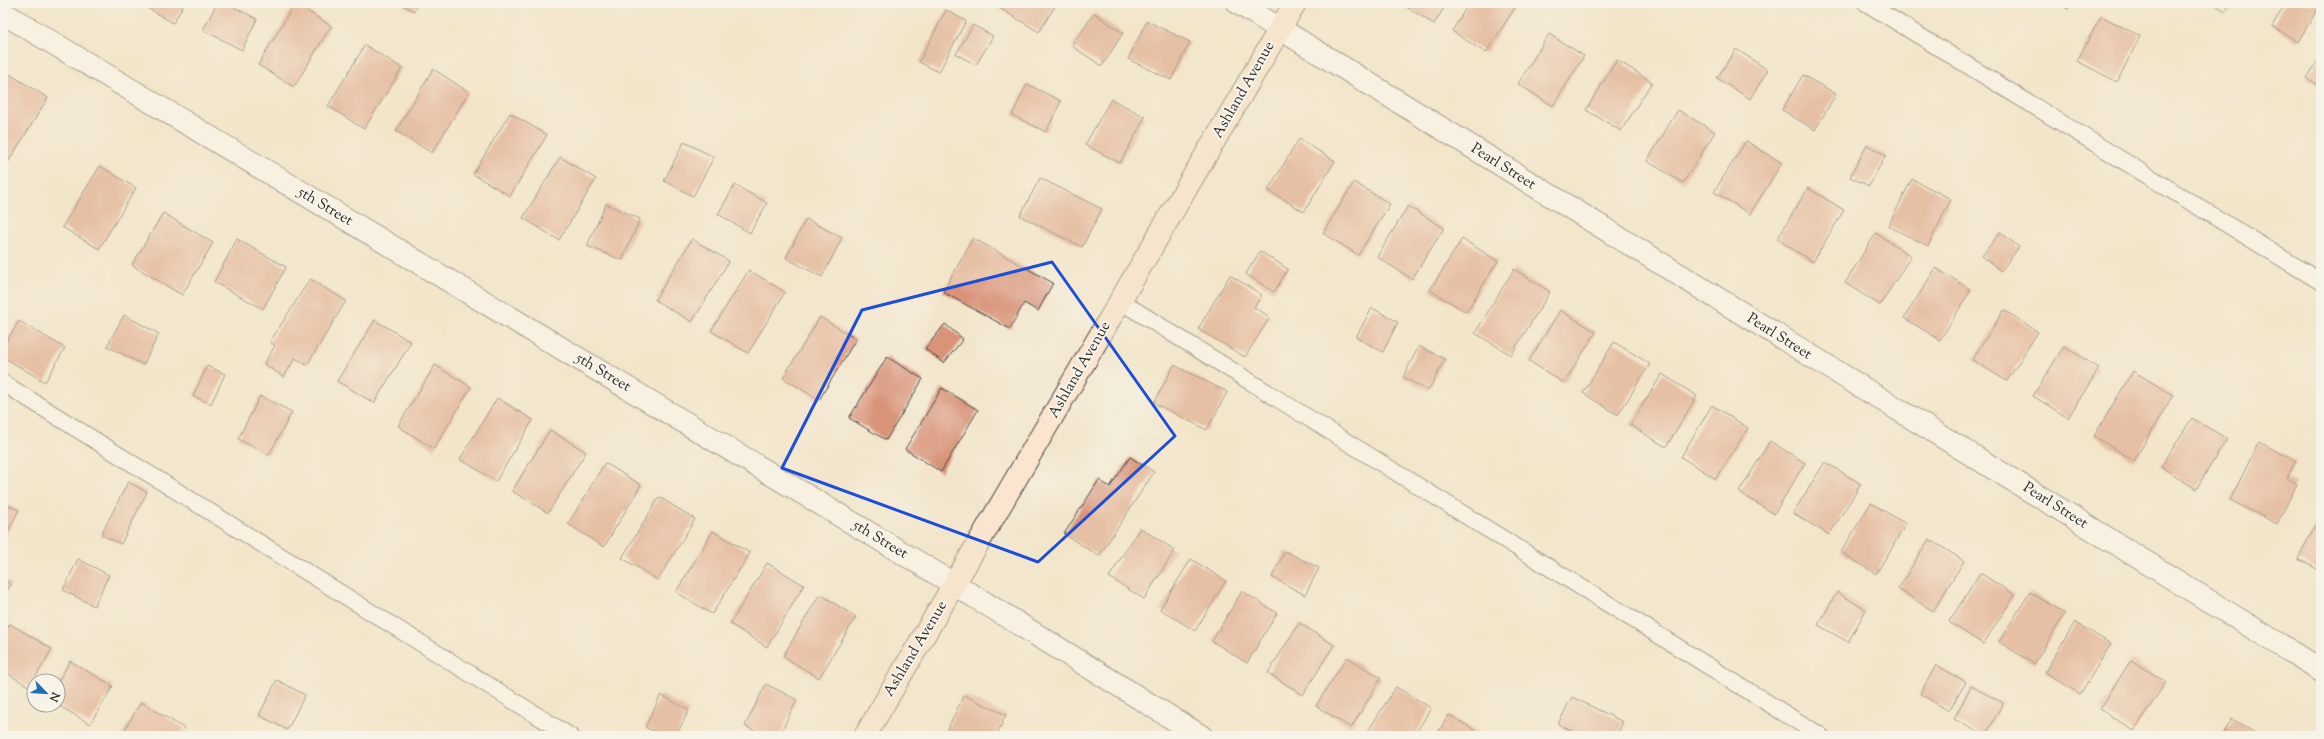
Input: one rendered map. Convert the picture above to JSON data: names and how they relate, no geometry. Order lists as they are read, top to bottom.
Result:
{
  "streets": {
    "street": ["Ashland Avenue", "Pearl Street", "5th Street"]
  },
  "crossings": [
    ["Ashland Avenue", "Pearl Street"],
    ["Ashland Avenue", "5th Street"]
  ],
  "north": "bottom right"
}
